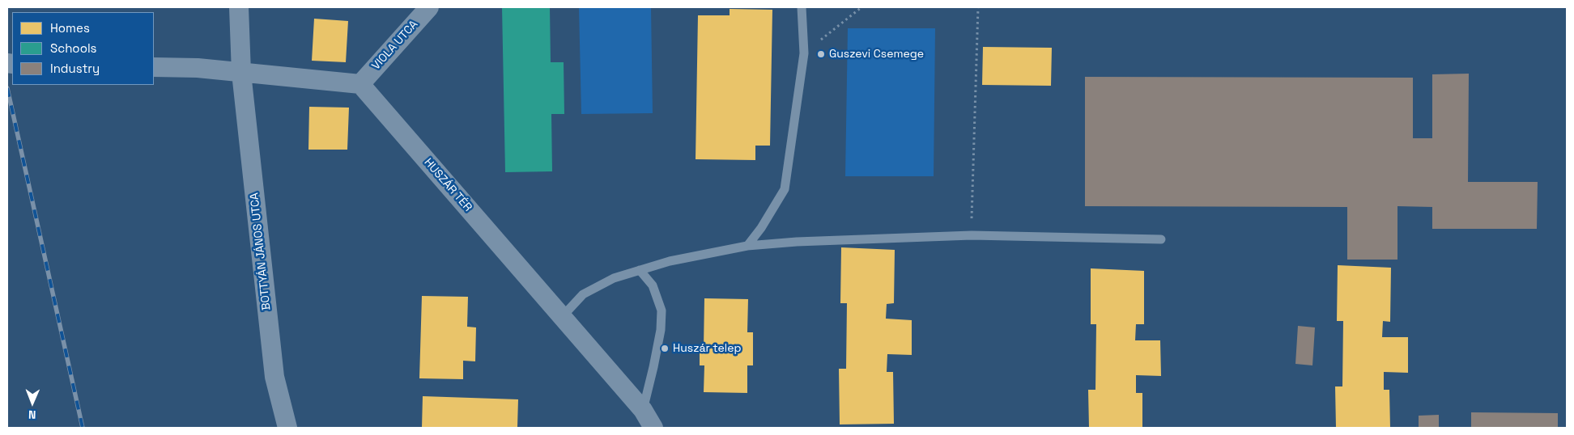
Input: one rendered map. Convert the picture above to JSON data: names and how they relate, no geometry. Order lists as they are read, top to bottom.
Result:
{
  "streets": {
    "street": ["VIOLA UTCA", "HUSZÁR TÉR", "BOTTYÁN JÁNOS UTCA"]
  },
  "crossings": [
    ["VIOLA UTCA", "HUSZÁR TÉR"]
  ],
  "places": ["Guszevi Csemege", "Huszár telep"],
  "legend": ["Homes", "Schools", "Industry"],
  "north": "bottom"
}
